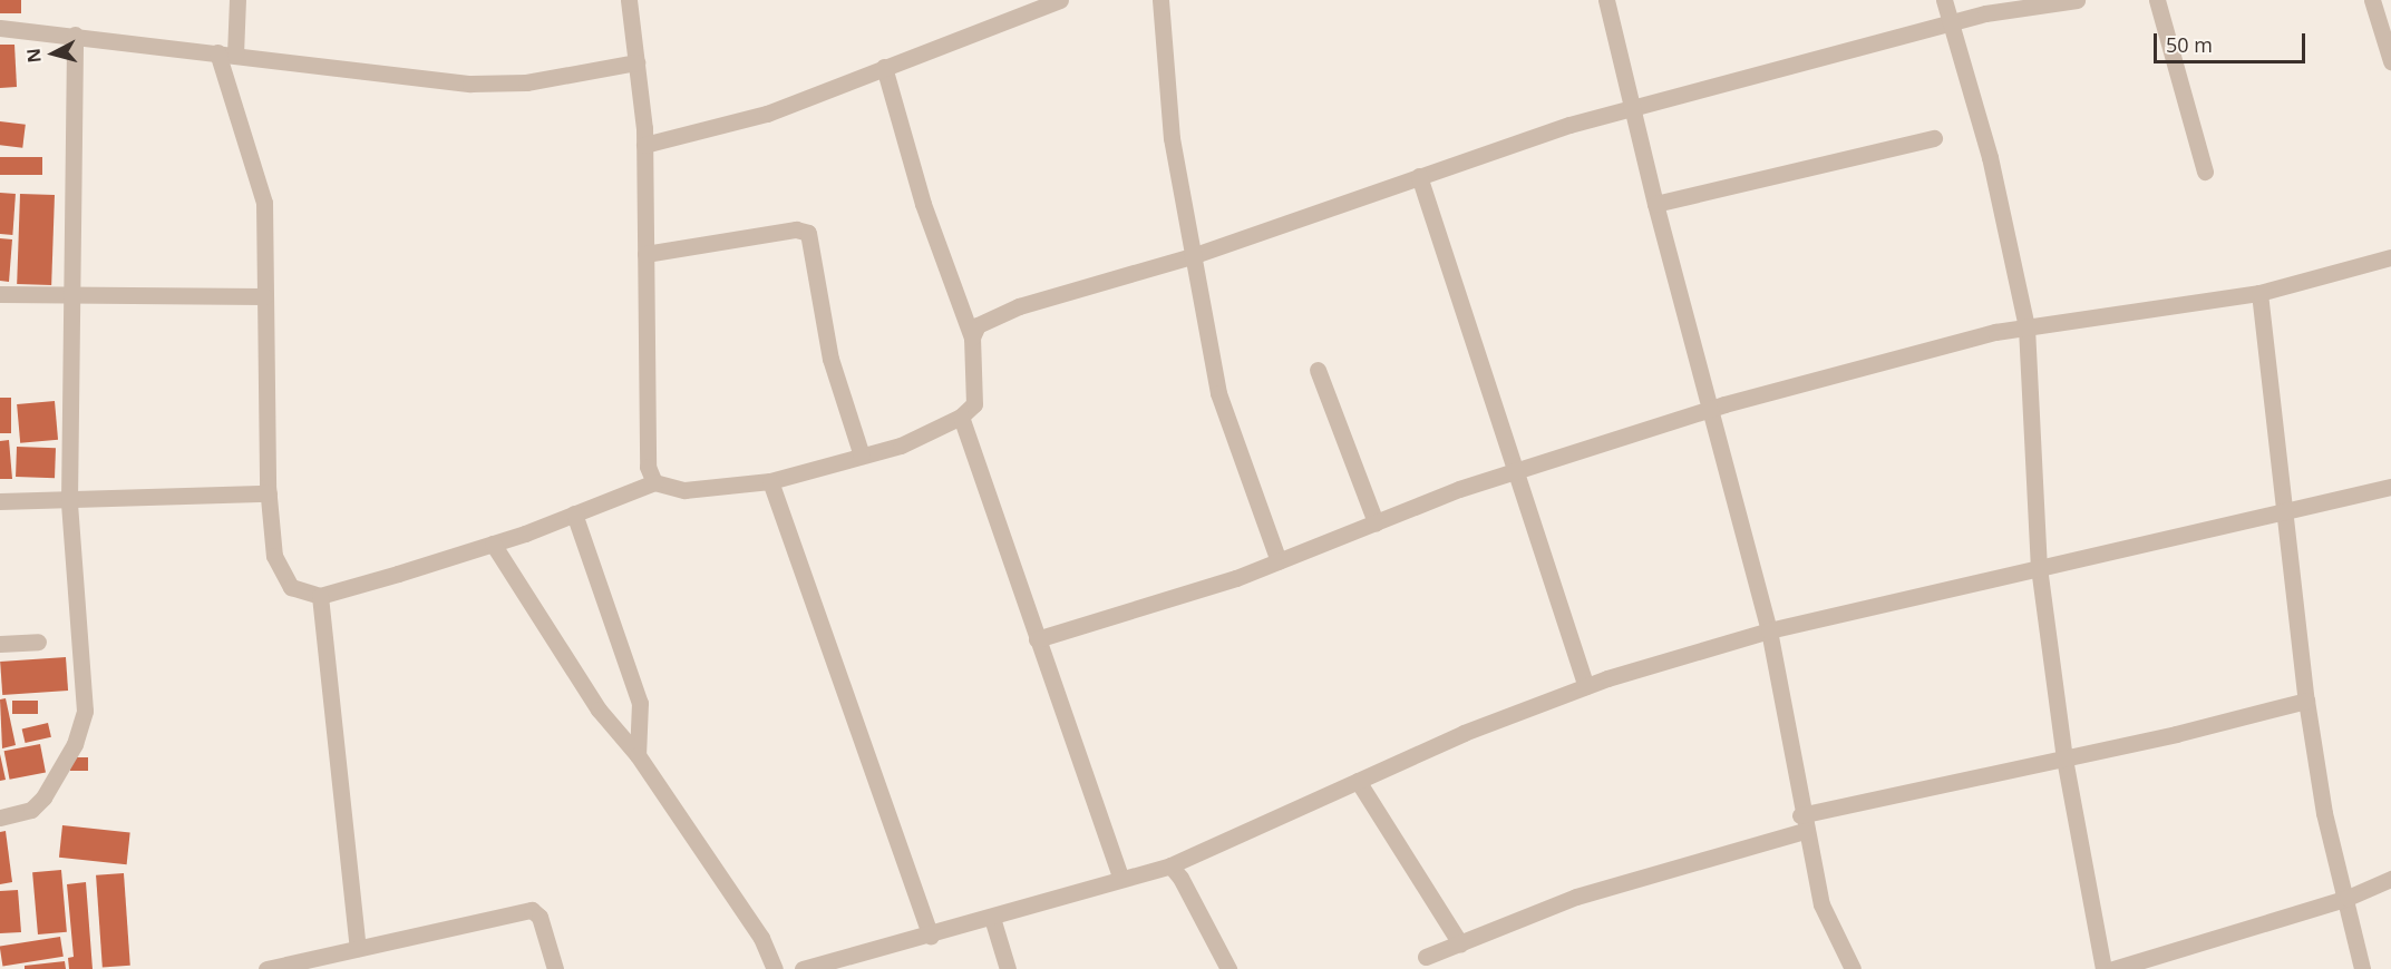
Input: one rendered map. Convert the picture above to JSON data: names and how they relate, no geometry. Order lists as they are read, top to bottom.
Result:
{
  "scale_bar": "50 m",
  "north": "left"
}
